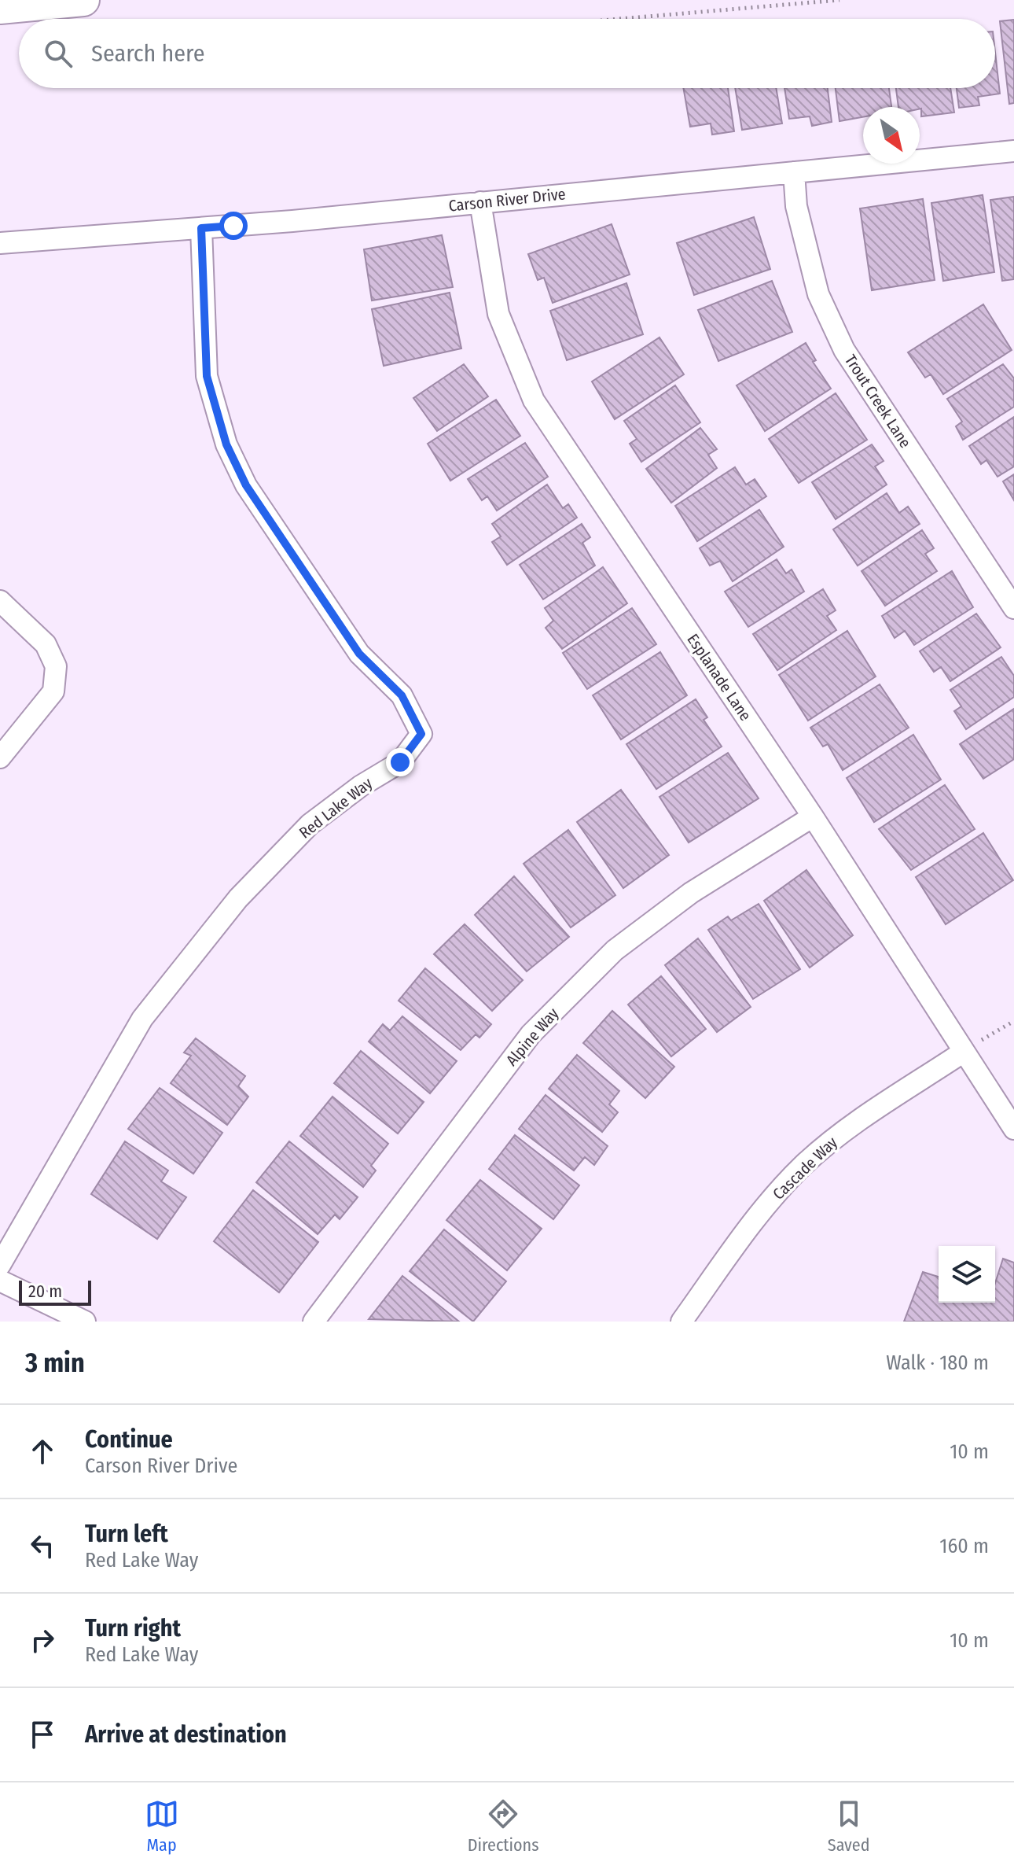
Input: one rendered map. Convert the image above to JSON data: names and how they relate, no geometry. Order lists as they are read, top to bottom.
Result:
{
  "streets": {
    "street": [
      "Carson River Drive",
      "Trout Creek Lane",
      "Esplanade Lane",
      "Red Lake Way",
      "Alpine Way",
      "Cascade Way"
    ]
  },
  "crossings": [
    ["Carson River Drive", "Trout Creek Lane"],
    ["Carson River Drive", "Esplanade Lane"],
    ["Carson River Drive", "Red Lake Way"],
    ["Esplanade Lane", "Alpine Way"],
    ["Esplanade Lane", "Cascade Way"]
  ],
  "scale_bar": "20 m",
  "north": "bottom right",
  "page": {
    "search": "Search here",
    "scale": "20 m",
    "heading": ["3 min", "Walk · 180 m"],
    "list": [
      ["Continue", "Carson River Drive", "10 m"],
      ["Turn left", "Red Lake Way", "160 m"],
      ["Turn right", "Red Lake Way", "10 m"],
      "Arrive at destination"
    ],
    "nav": ["Map", "Directions", "Saved"]
  }
}
